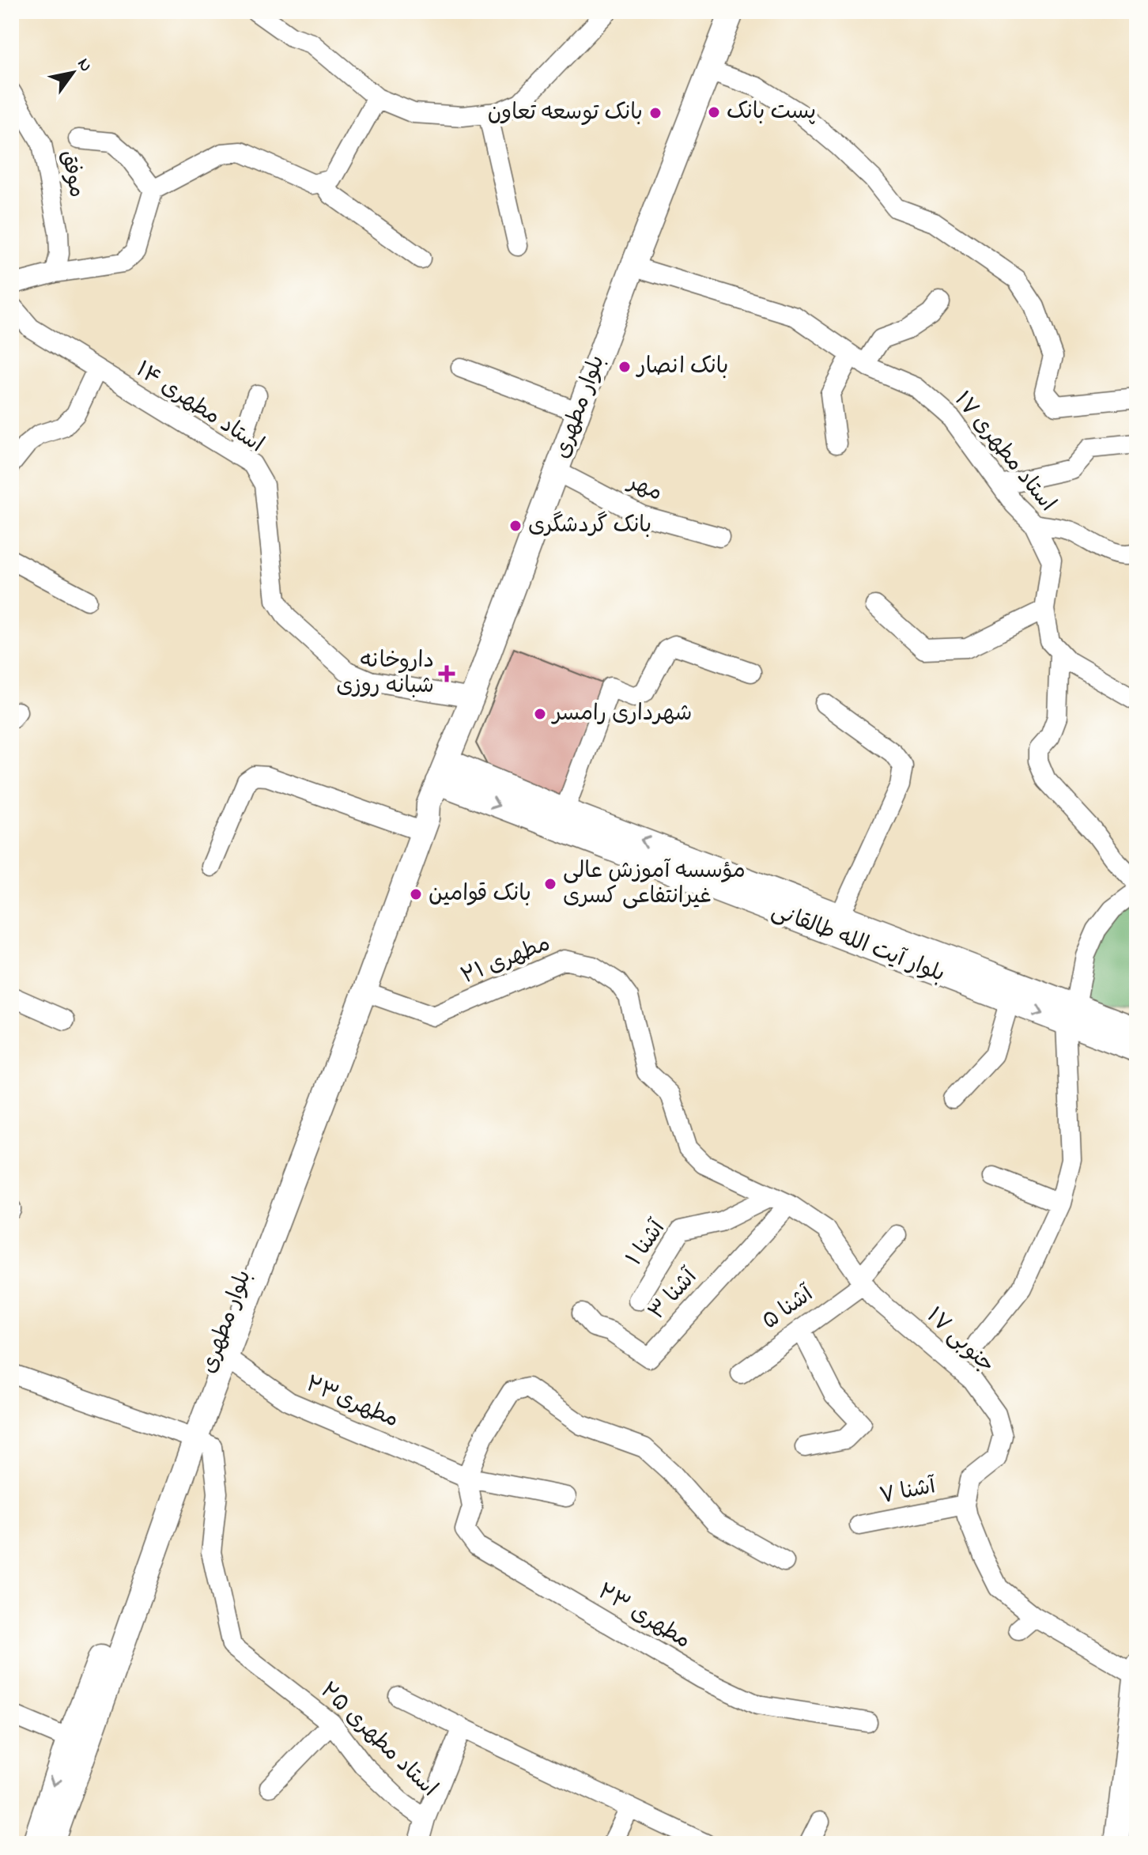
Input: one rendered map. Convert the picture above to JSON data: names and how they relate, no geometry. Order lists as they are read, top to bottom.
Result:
{
  "streets": {
    "main road": ["بلوار مطهری", "بلوار آیت الله طالقانی"],
    "street": [
      "موفق",
      "استاد مطهری ۱۴",
      "استاد مطهری ۱۷",
      "مهر",
      "مطهری ۲۱",
      "آشنا ۱",
      "آشنا ۳",
      "آشنا ۵",
      "جنوبی ۱۷",
      "مطهری۲۳",
      "آشنا ۷",
      "مطهری ۲۳",
      "استاد مطهری ۲۵"
    ]
  },
  "crossings": [
    ["بلوار مطهری", "استاد مطهری ۱۴"],
    ["بلوار مطهری", "استاد مطهری ۱۷"],
    ["بلوار مطهری", "مهر"],
    ["بلوار مطهری", "بلوار آیت الله طالقانی"],
    ["بلوار مطهری", "مطهری ۲۱"],
    ["بلوار مطهری", "مطهری۲۳"],
    ["بلوار مطهری", "استاد مطهری ۲۵"],
    ["مطهری ۲۱", "آشنا ۱"],
    ["مطهری ۲۱", "آشنا ۳"],
    ["مطهری ۲۱", "آشنا ۵"],
    ["مطهری ۲۱", "جنوبی ۱۷"],
    ["آشنا ۱", "آشنا ۳"],
    ["آشنا ۵", "جنوبی ۱۷"],
    ["جنوبی ۱۷", "آشنا ۷"],
    ["مطهری۲۳", "مطهری ۲۳"]
  ],
  "places": {
    "other": [
      "پست بانک",
      "بانک توسعه تعاون",
      "بانک انصار",
      "بانک گردشگری",
      "شهرداری رامسر",
      "مؤسسه آموزش عالی غیرانتفاعی کسری",
      "بانک قوامین"
    ],
    "health": ["داروخانه شبانه روزی"]
  },
  "north": "top right"
}
